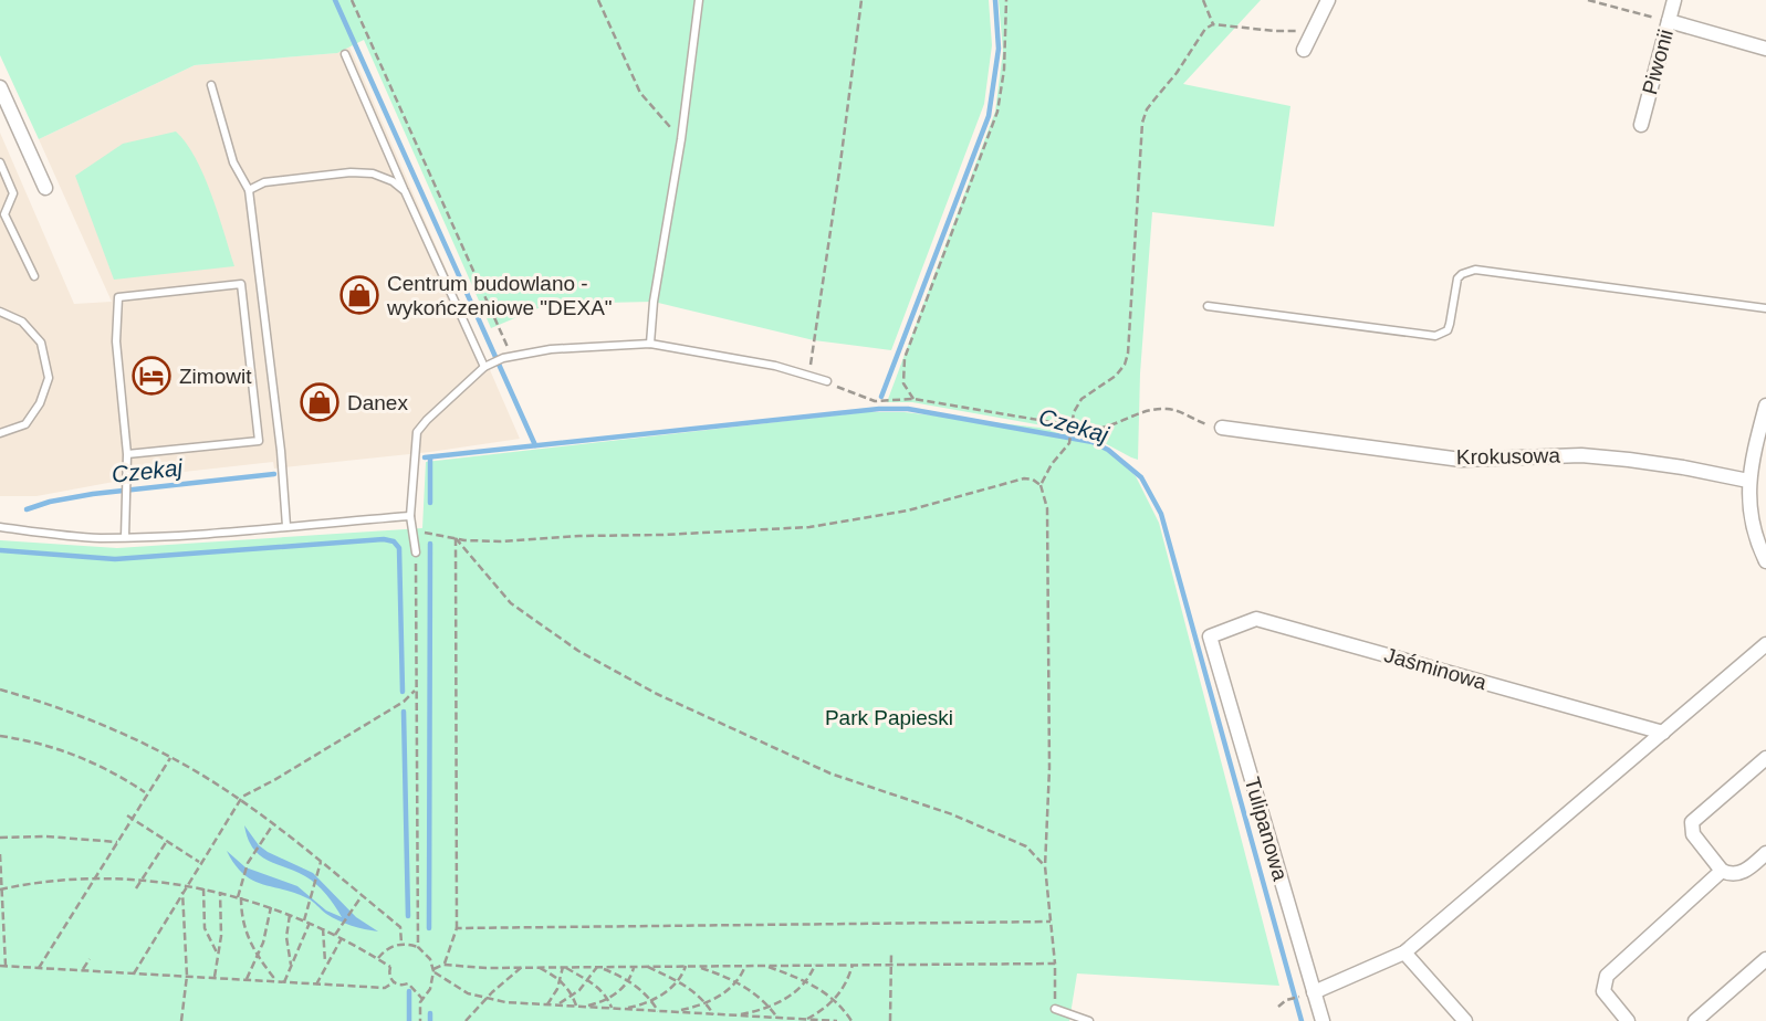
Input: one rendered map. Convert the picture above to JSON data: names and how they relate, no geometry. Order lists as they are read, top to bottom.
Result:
{
  "streets": {
    "street": [
      "Piwonii",
      "Krokusowa",
      "Jaśminowa",
      "Tulipanowa"
    ]
  },
  "crossings": [
    ["Jaśminowa", "Tulipanowa"]
  ],
  "water": ["Czekaj"],
  "parks": ["Park Papieski"],
  "places": {
    "shop": ["Centrum budowlano - wykończeniowe \"DEXA\"", "Danex"],
    "hotel": ["Zimowit"]
  }
}
